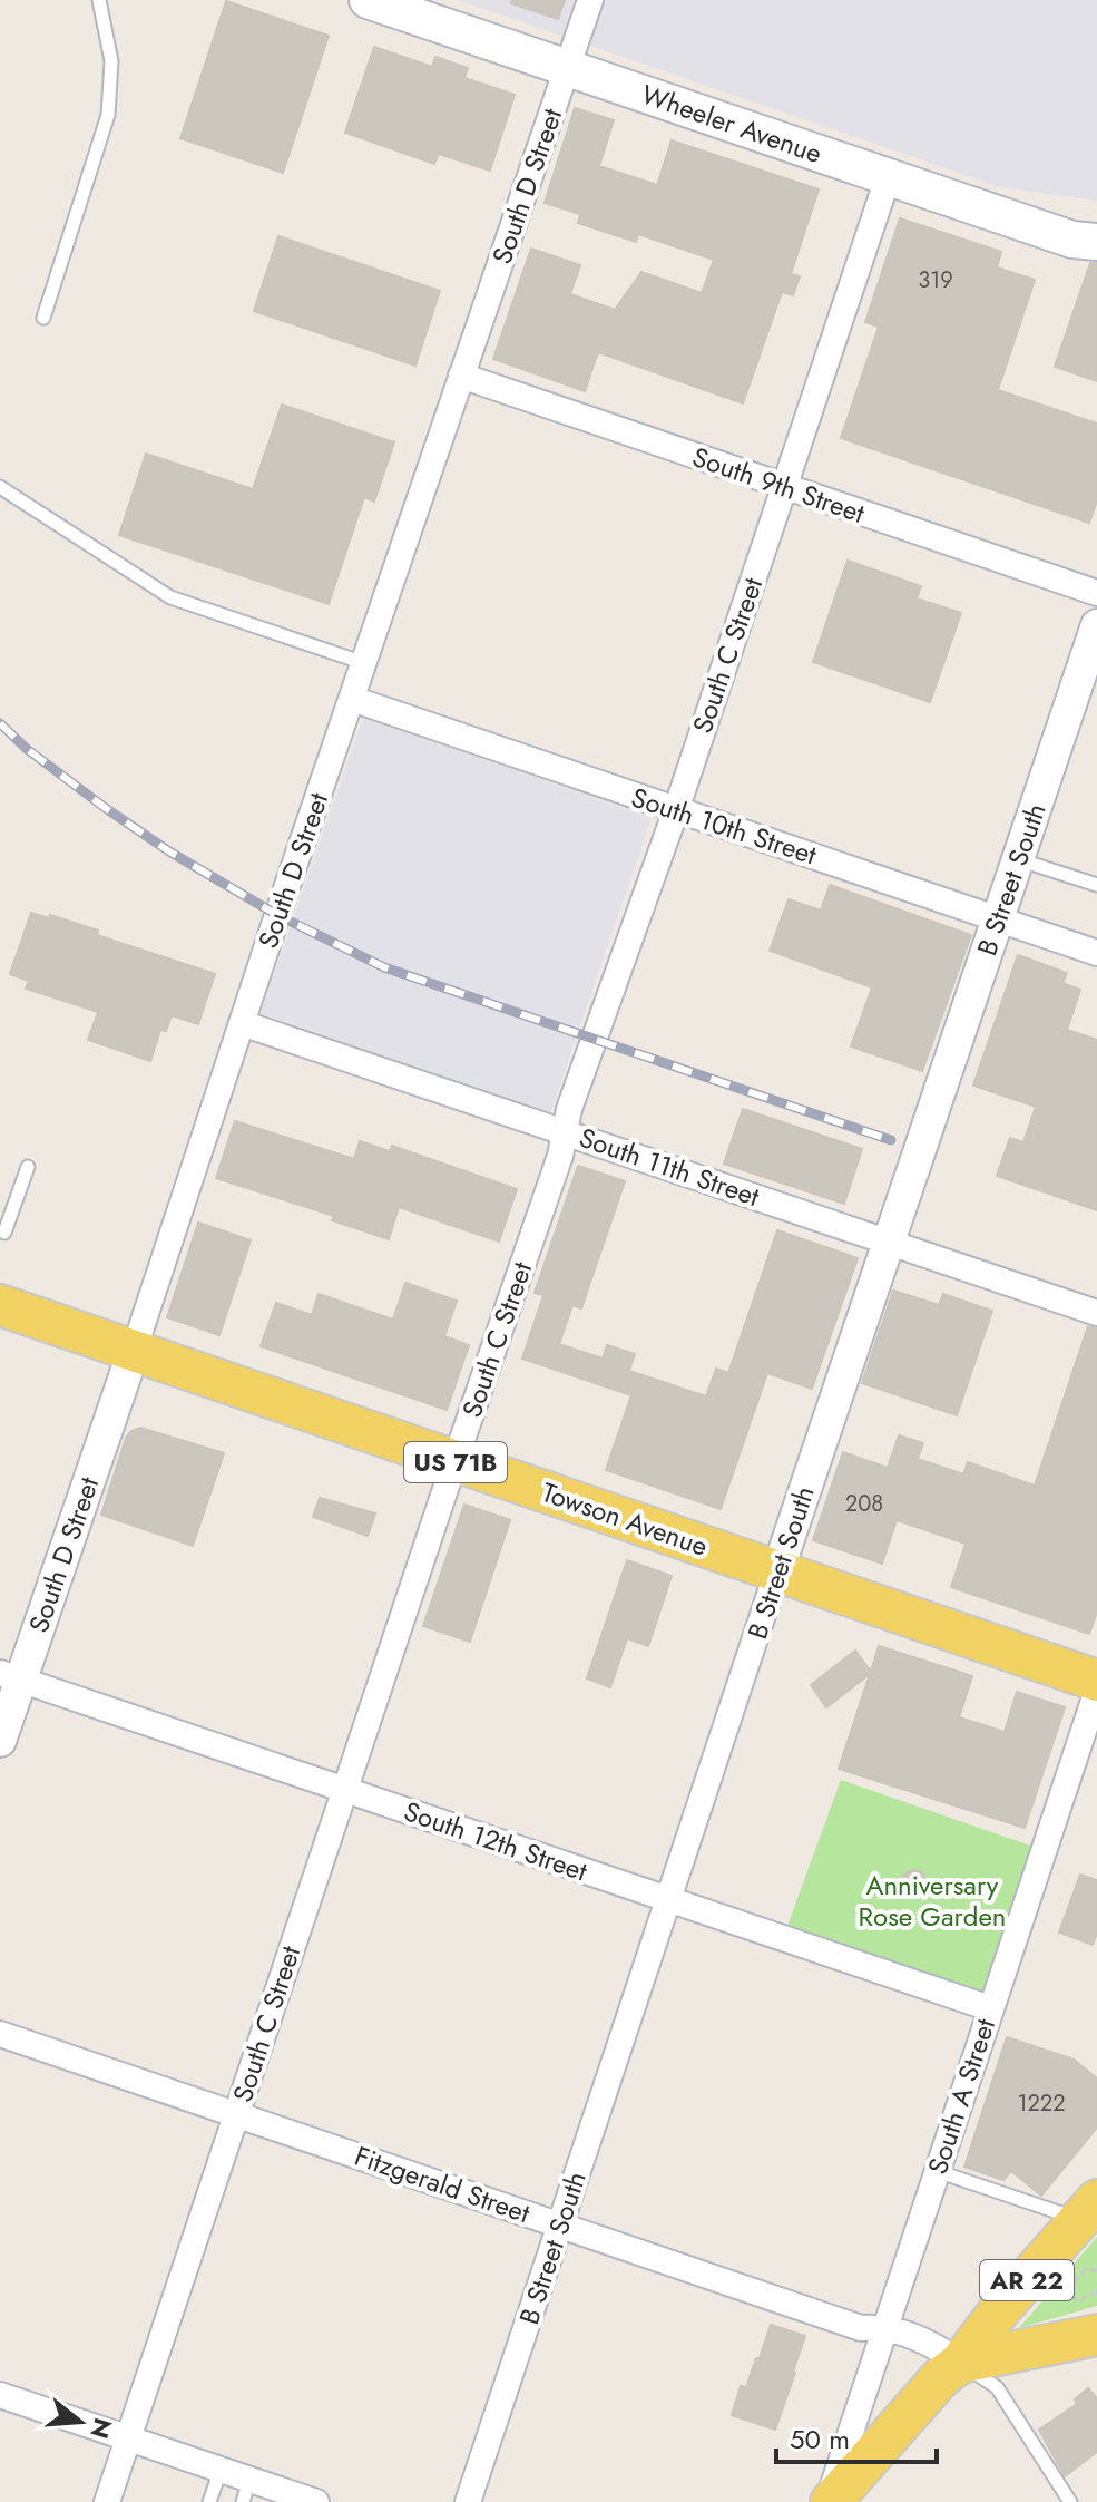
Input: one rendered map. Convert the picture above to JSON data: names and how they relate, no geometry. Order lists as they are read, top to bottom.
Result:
{
  "streets": {
    "main road": [
      "Wheeler Avenue",
      "US 71B",
      "Towson Avenue",
      "AR 22"
    ],
    "street": [
      "South D Street",
      "South 9th Street",
      "South C Street",
      "South 10th Street",
      "B Street South",
      "South 11th Street",
      "South 12th Street",
      "South A Street",
      "Fitzgerald Street"
    ]
  },
  "crossings": [
    ["Wheeler Avenue", "South D Street"],
    ["Wheeler Avenue", "South C Street"],
    ["South D Street", "South 9th Street"],
    ["South D Street", "South 10th Street"],
    ["South D Street", "South 11th Street"],
    ["South D Street", "Towson Avenue"],
    ["South D Street", "South 12th Street"],
    ["South 9th Street", "South C Street"],
    ["South C Street", "South 10th Street"],
    ["South C Street", "South 11th Street"],
    ["South C Street", "Towson Avenue"],
    ["South C Street", "South 12th Street"],
    ["South C Street", "Fitzgerald Street"],
    ["South 10th Street", "B Street South"],
    ["B Street South", "South 11th Street"],
    ["B Street South", "Towson Avenue"],
    ["B Street South", "South 12th Street"],
    ["B Street South", "Fitzgerald Street"],
    ["South 12th Street", "South A Street"],
    ["South A Street", "Fitzgerald Street"],
    ["South A Street", "AR 22"],
    ["Fitzgerald Street", "AR 22"]
  ],
  "parks": ["Anniversary Rose Garden"],
  "house_numbers": ["319", "208", "1222"],
  "scale_bar": "50 m",
  "north": "right"
}
